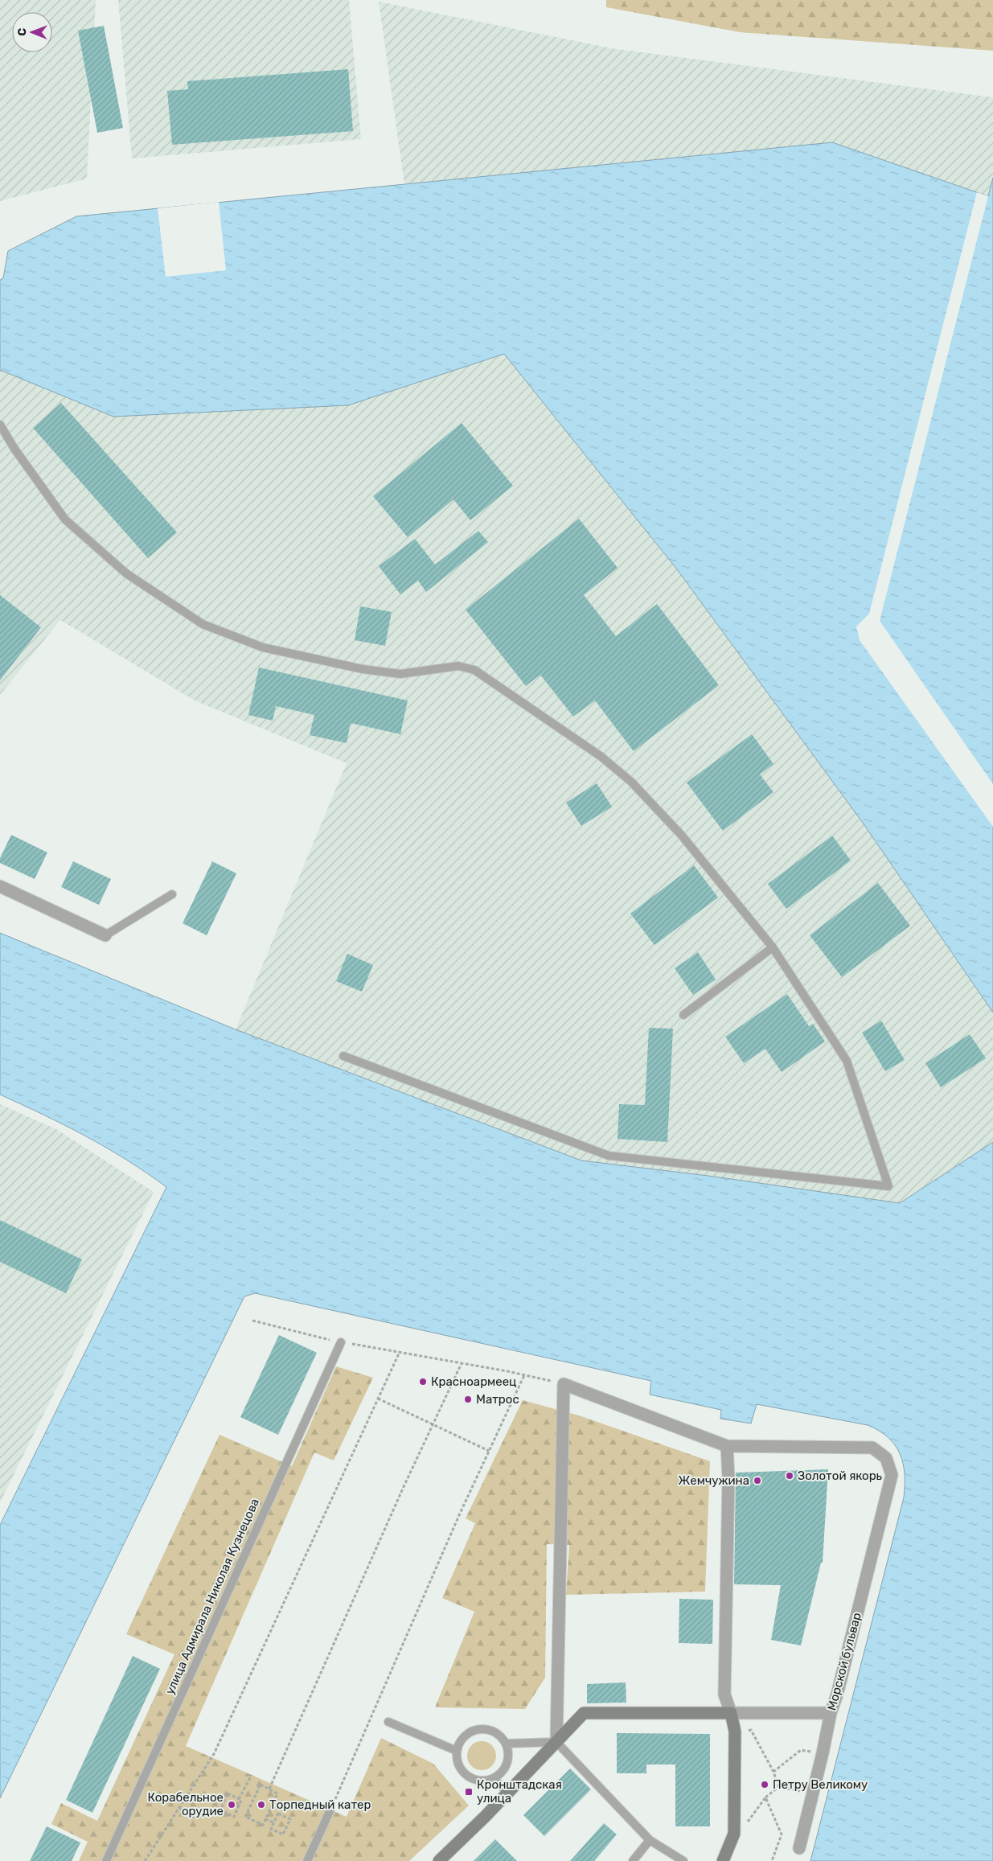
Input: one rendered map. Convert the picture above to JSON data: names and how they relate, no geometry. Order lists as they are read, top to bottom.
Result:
{
  "streets": {
    "street": ["Морской бульвар"],
    "lane": ["улица Адмирала Николая Кузнецова"]
  },
  "places": {
    "other": [
      "Красноармеец",
      "Матрос",
      "Золотой якорь",
      "Жемчужина",
      "Петру Великому",
      "Корабельное орудие",
      "Торпедный катер"
    ],
    "transit": ["Кронштадская улица"]
  },
  "north": "left"
}
